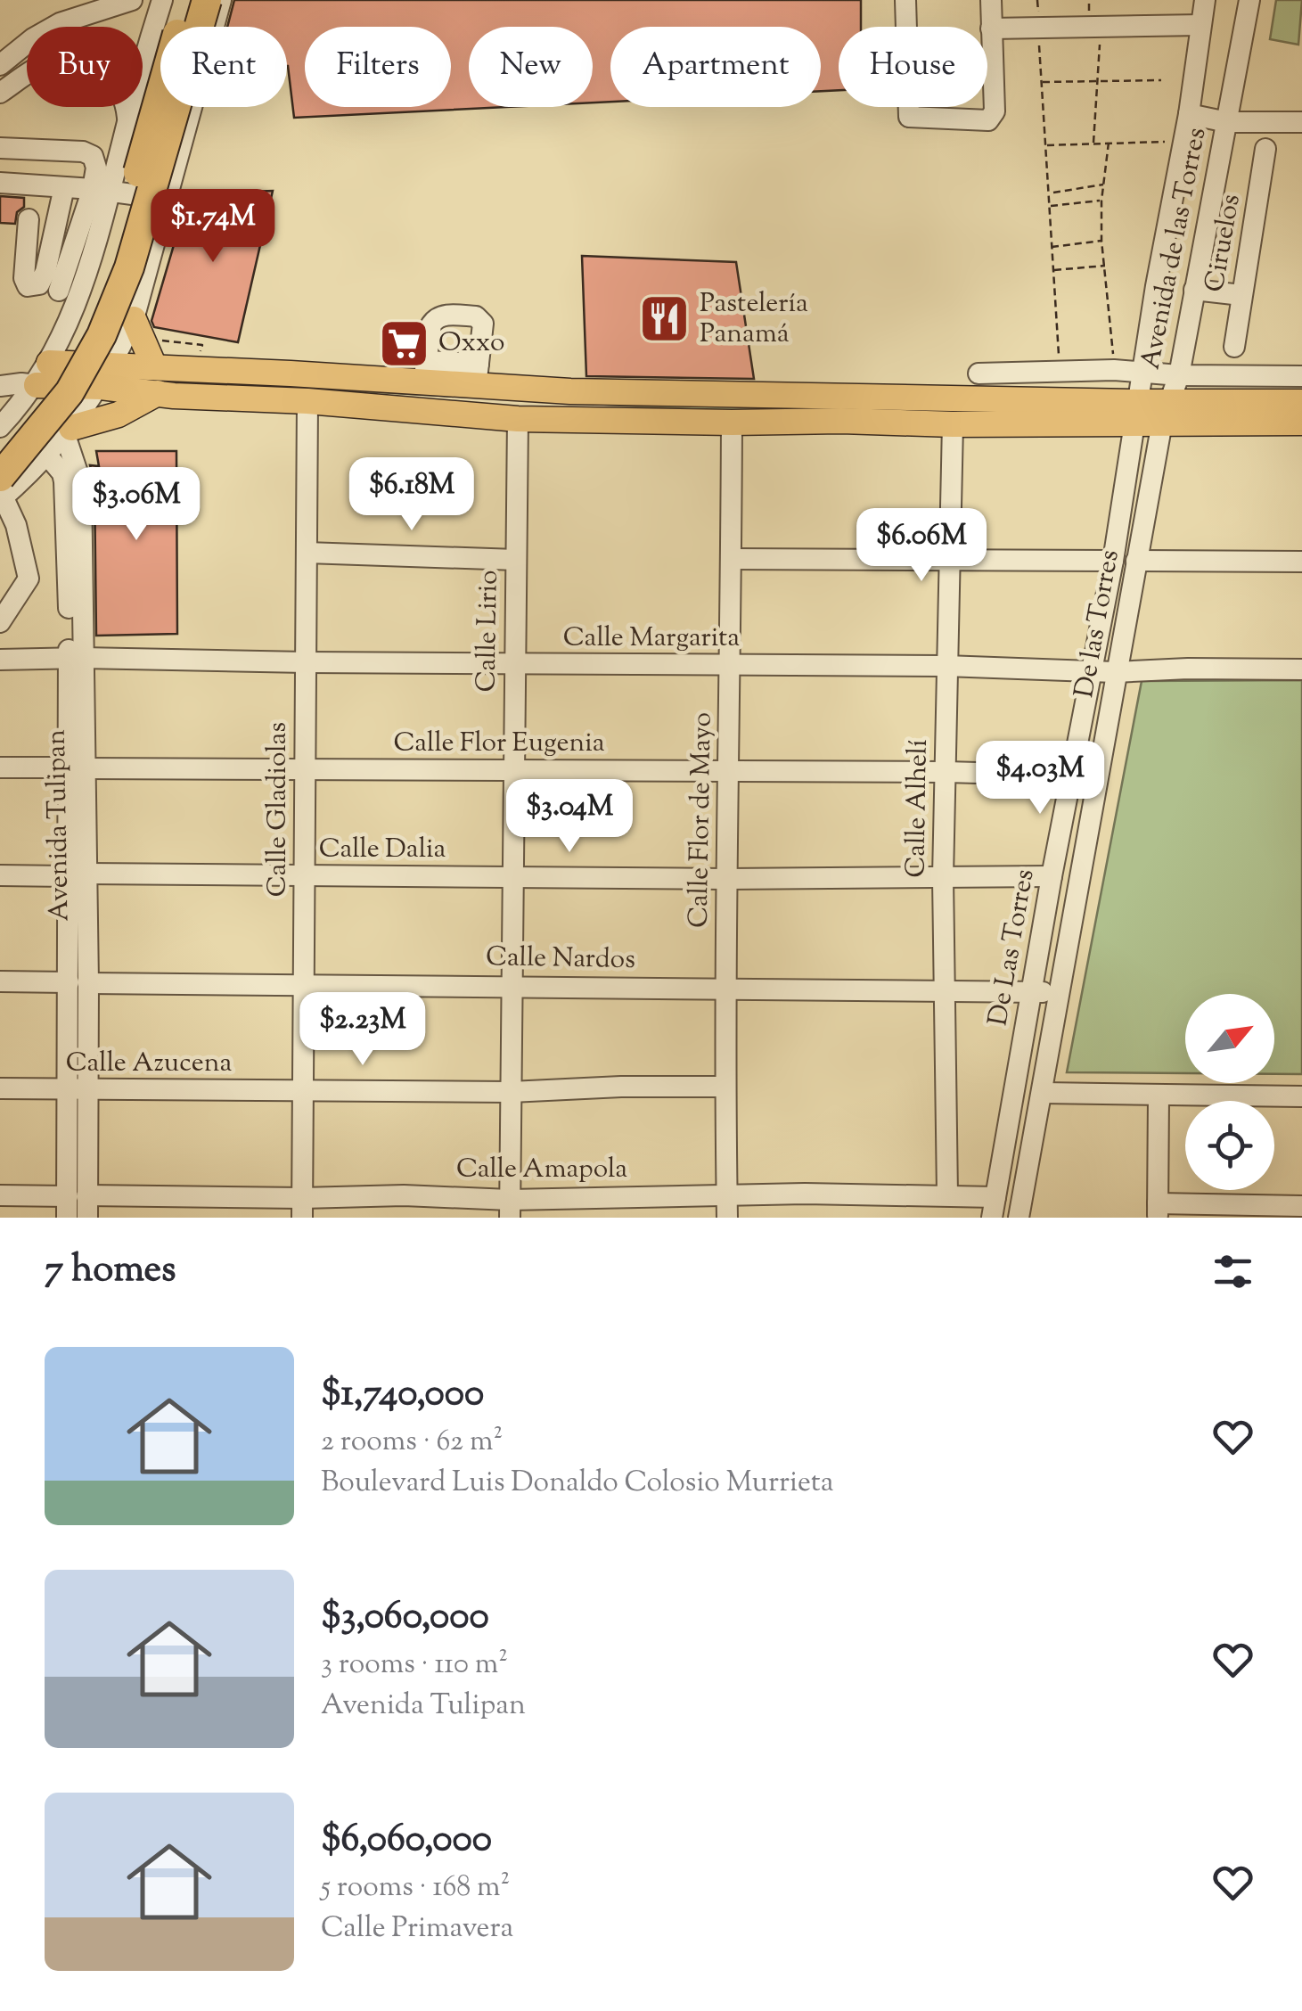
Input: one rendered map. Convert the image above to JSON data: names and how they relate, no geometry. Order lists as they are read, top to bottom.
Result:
{
  "streets": {
    "street": [
      "Ciruelos",
      "Avenida de las Torres",
      "De las Torres",
      "Calle Lirio",
      "Calle Margarita",
      "Calle Flor Eugenia",
      "Calle Alhelí",
      "Calle Gladiolas",
      "Calle Flor de Mayo",
      "Avenida Tulipan",
      "Calle Dalia",
      "De Las Torres",
      "Calle Nardos",
      "Calle Azucena",
      "Calle Amapola"
    ]
  },
  "crossings": [
    ["Avenida de las Torres", "De las Torres"],
    ["Avenida de las Torres", "De Las Torres"],
    ["De las Torres", "Calle Margarita"],
    ["De las Torres", "De Las Torres"],
    ["De las Torres", "Calle Nardos"],
    ["Calle Lirio", "Calle Margarita"],
    ["Calle Lirio", "Calle Flor Eugenia"],
    ["Calle Lirio", "Calle Dalia"],
    ["Calle Lirio", "Calle Nardos"],
    ["Calle Lirio", "Calle Azucena"],
    ["Calle Lirio", "Calle Amapola"],
    ["Calle Margarita", "Calle Alhelí"],
    ["Calle Margarita", "Calle Gladiolas"],
    ["Calle Margarita", "Calle Flor de Mayo"],
    ["Calle Margarita", "Avenida Tulipan"],
    ["Calle Margarita", "De Las Torres"],
    ["Calle Flor Eugenia", "Calle Alhelí"],
    ["Calle Flor Eugenia", "Calle Gladiolas"],
    ["Calle Flor Eugenia", "Calle Flor de Mayo"],
    ["Calle Flor Eugenia", "Avenida Tulipan"],
    ["Calle Flor Eugenia", "De Las Torres"],
    ["Calle Alhelí", "Calle Dalia"],
    ["Calle Alhelí", "Calle Nardos"],
    ["Calle Alhelí", "Calle Amapola"],
    ["Calle Gladiolas", "Calle Dalia"],
    ["Calle Gladiolas", "Calle Nardos"],
    ["Calle Gladiolas", "Calle Azucena"],
    ["Calle Gladiolas", "Calle Amapola"],
    ["Calle Flor de Mayo", "Calle Dalia"],
    ["Calle Flor de Mayo", "Calle Nardos"],
    ["Calle Flor de Mayo", "Calle Azucena"],
    ["Calle Flor de Mayo", "Calle Amapola"],
    ["Avenida Tulipan", "Calle Dalia"],
    ["Avenida Tulipan", "Calle Nardos"],
    ["Avenida Tulipan", "Calle Azucena"],
    ["Avenida Tulipan", "Calle Amapola"],
    ["Calle Dalia", "De Las Torres"],
    ["De Las Torres", "Calle Nardos"],
    ["De Las Torres", "Calle Amapola"]
  ],
  "places": {
    "restaurant": ["Pastelería Panamá"],
    "supermarket": ["Oxxo"]
  },
  "north": "top right",
  "page": {
    "chip": [
      "Buy",
      "Rent",
      "Filters",
      "New",
      "Apartment",
      "House"
    ],
    "price": [
      "$1.74M",
      "$6.18M",
      "$3.06M",
      "$6.06M",
      "$4.03M",
      "$3.04M",
      "$2.23M"
    ],
    "heading": "7 homes",
    "list": [
      {
        "name": "$1,740,000",
        "note": "2 rooms · 62 m² · Boulevard Luis Donaldo Colosio Murrieta"
      },
      {
        "name": "$3,060,000",
        "note": "3 rooms · 110 m² · Avenida Tulipan"
      },
      {
        "name": "$6,060,000",
        "note": "5 rooms · 168 m² · Calle Primavera"
      }
    ]
  }
}
